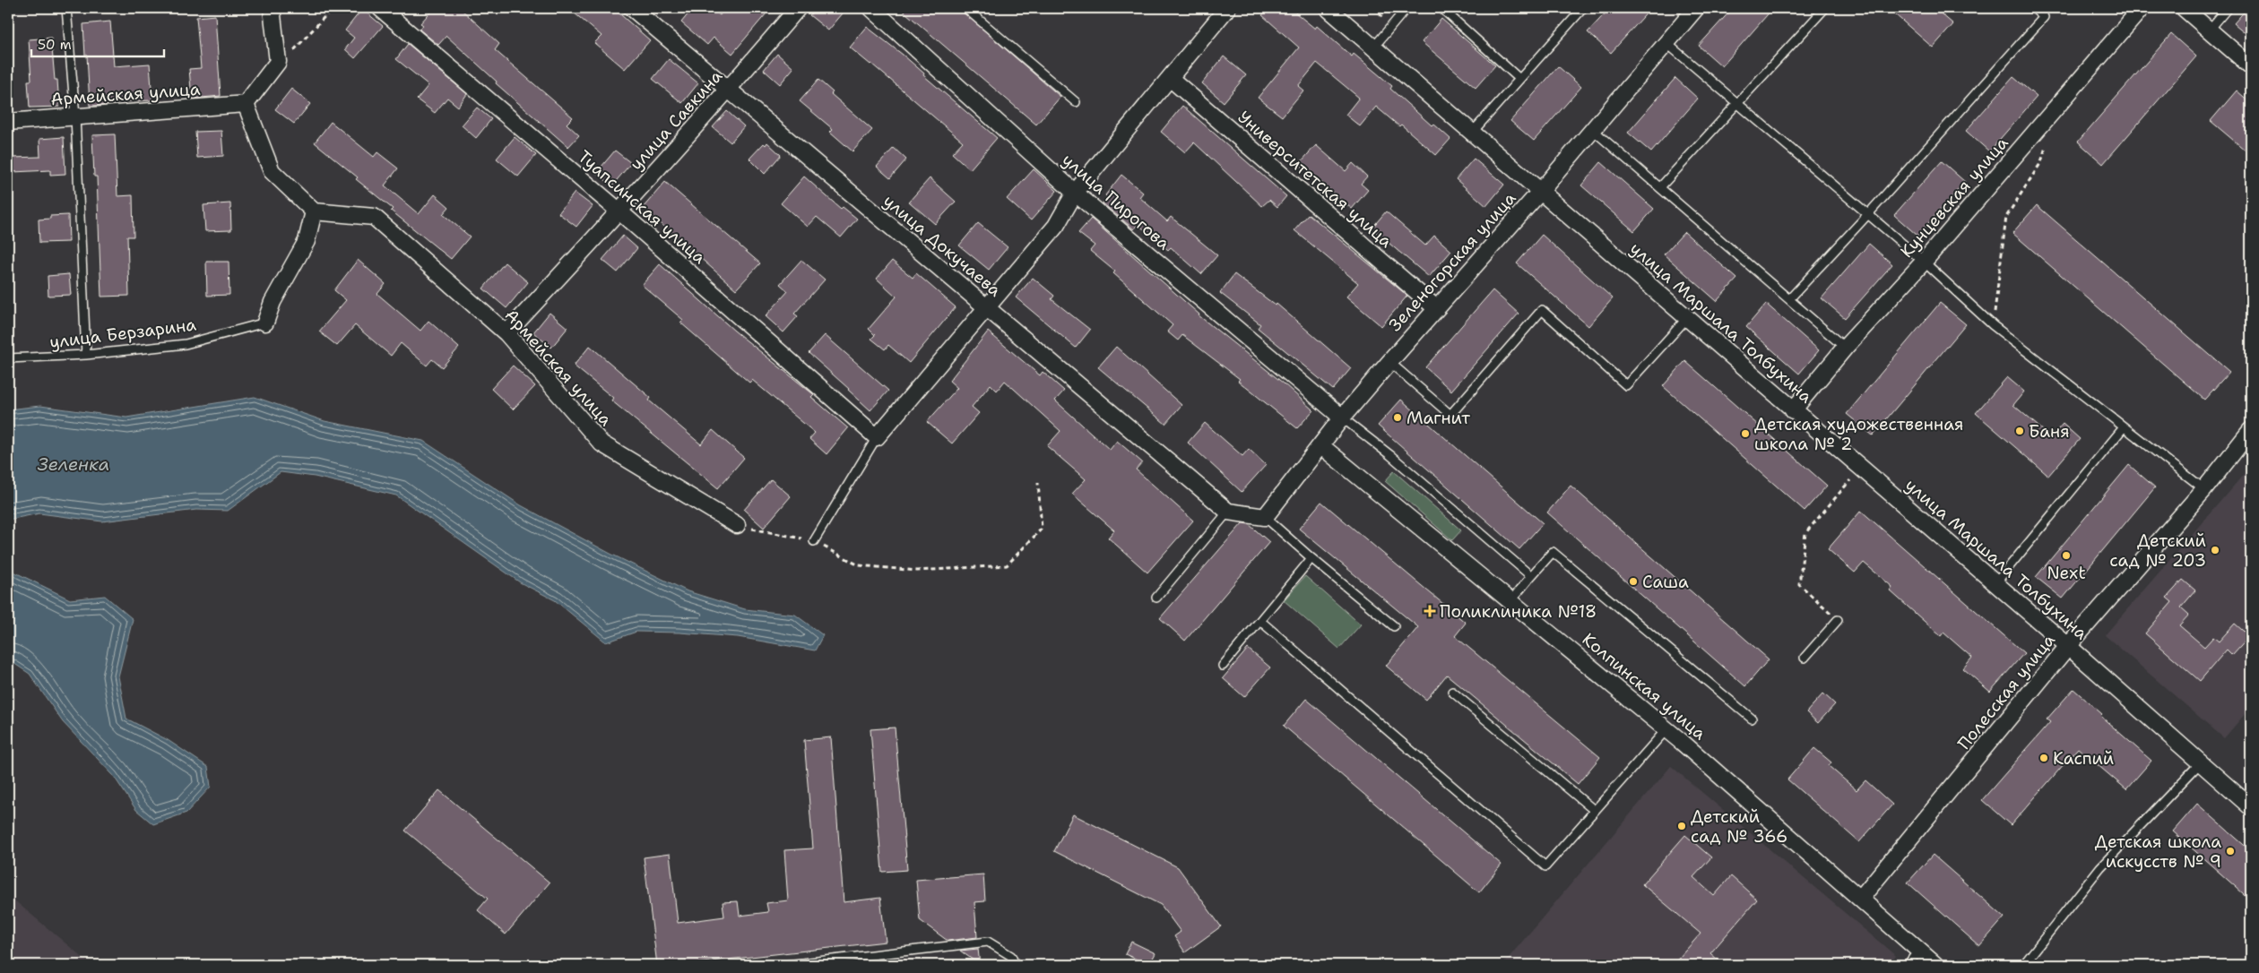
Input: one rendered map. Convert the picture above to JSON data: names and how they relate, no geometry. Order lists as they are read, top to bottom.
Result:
{
  "streets": {
    "street": [
      "Армейская улица",
      "улица Савкина",
      "Университетская улица",
      "Кунцевская улица",
      "улица Пирогова",
      "Туапсинская улица",
      "улица Докучаева",
      "Зеленогорская улица",
      "улица Маршала Толбухина",
      "Колпинская улица",
      "Полесская улица"
    ],
    "lane": ["улица Берзарина"]
  },
  "crossings": [
    ["Армейская улица", "улица Савкина"],
    ["улица Савкина", "Туапсинская улица"],
    ["улица Савкина", "улица Докучаева"],
    ["Университетская улица", "Зеленогорская улица"],
    ["Кунцевская улица", "улица Маршала Толбухина"],
    ["улица Пирогова", "Зеленогорская улица"],
    ["Зеленогорская улица", "улица Маршала Толбухина"],
    ["Зеленогорская улица", "Колпинская улица"],
    ["улица Маршала Толбухина", "Полесская улица"],
    ["Колпинская улица", "Полесская улица"]
  ],
  "water": ["Зеленка"],
  "places": {
    "other": [
      "Магнит",
      "Баня",
      "Детская художественная школа № 2",
      "Детский сад № 203",
      "Next",
      "Саша",
      "Каспий",
      "Детский сад № 366",
      "Детская школа искусств № 9"
    ],
    "health": ["Поликлиника №18"]
  },
  "scale_bar": "50 m"
}
